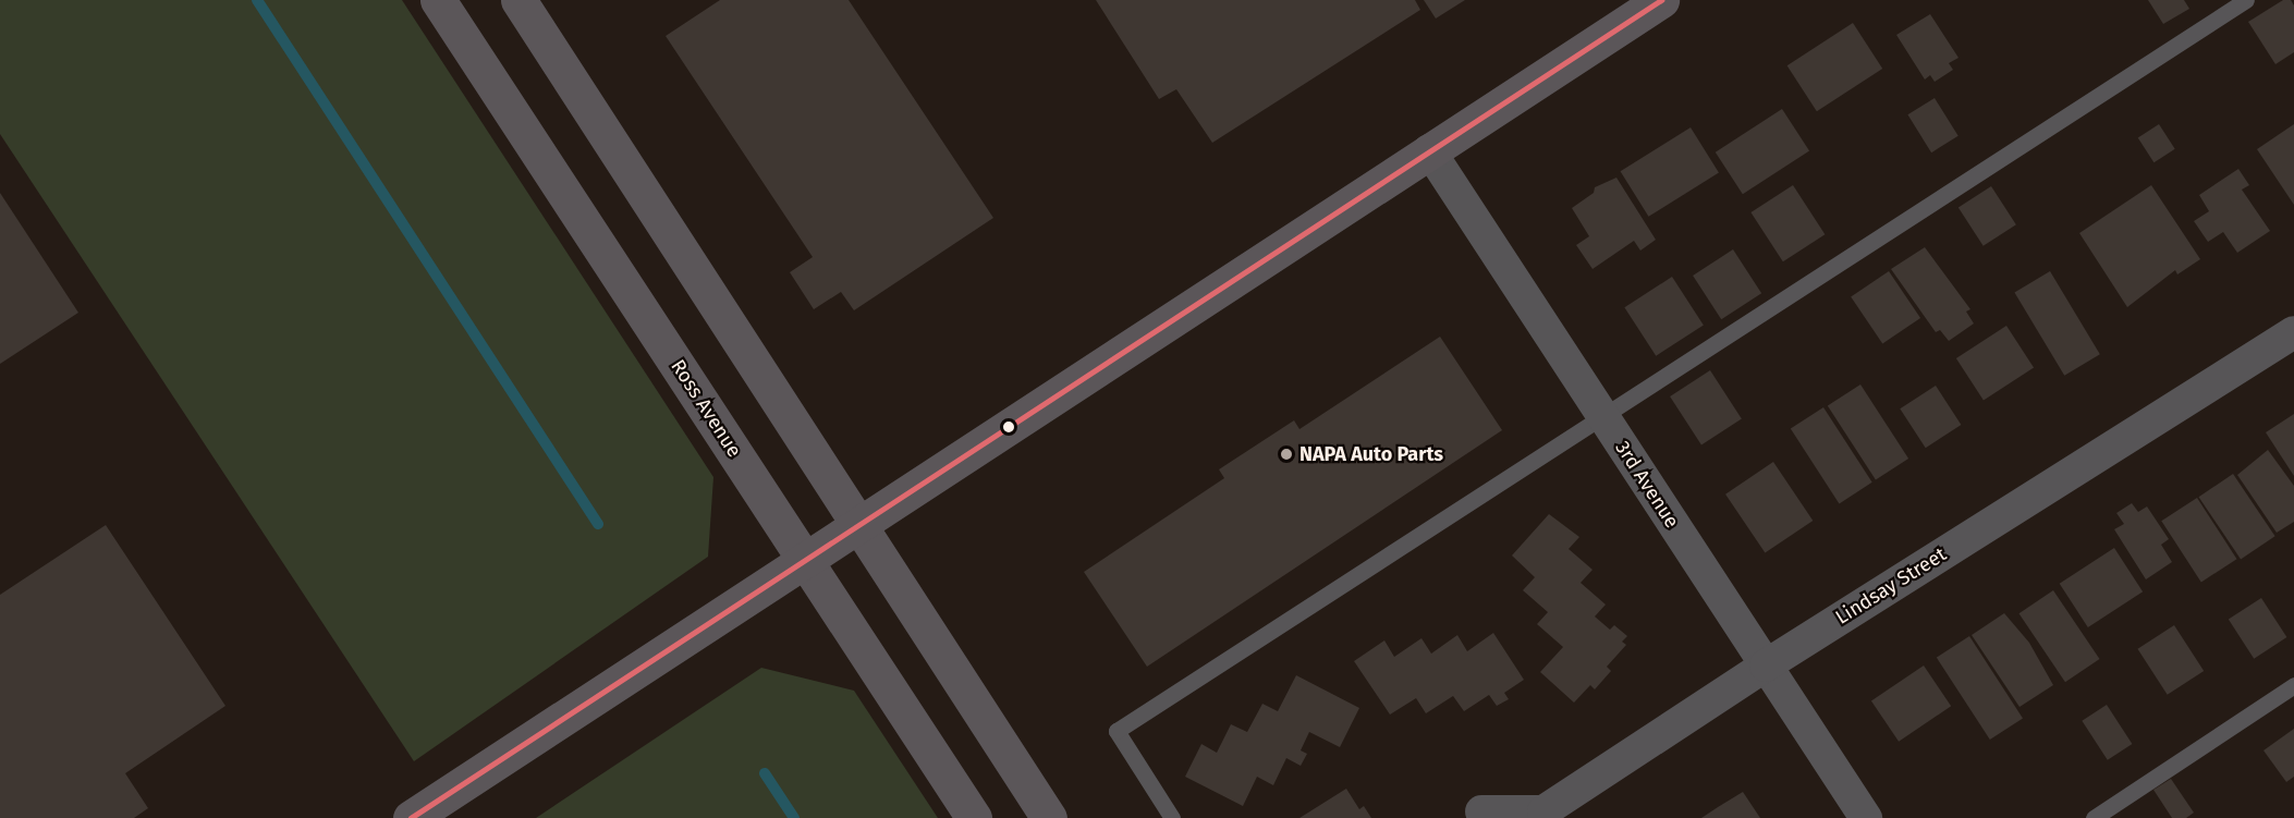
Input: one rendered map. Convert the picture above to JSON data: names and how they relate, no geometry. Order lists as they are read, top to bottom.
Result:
{
  "streets": {
    "main road": ["Ross Avenue"],
    "street": ["3rd Avenue", "Lindsay Street"]
  },
  "crossings": [
    ["3rd Avenue", "Lindsay Street"]
  ],
  "places": ["NAPA Auto Parts"]
}
